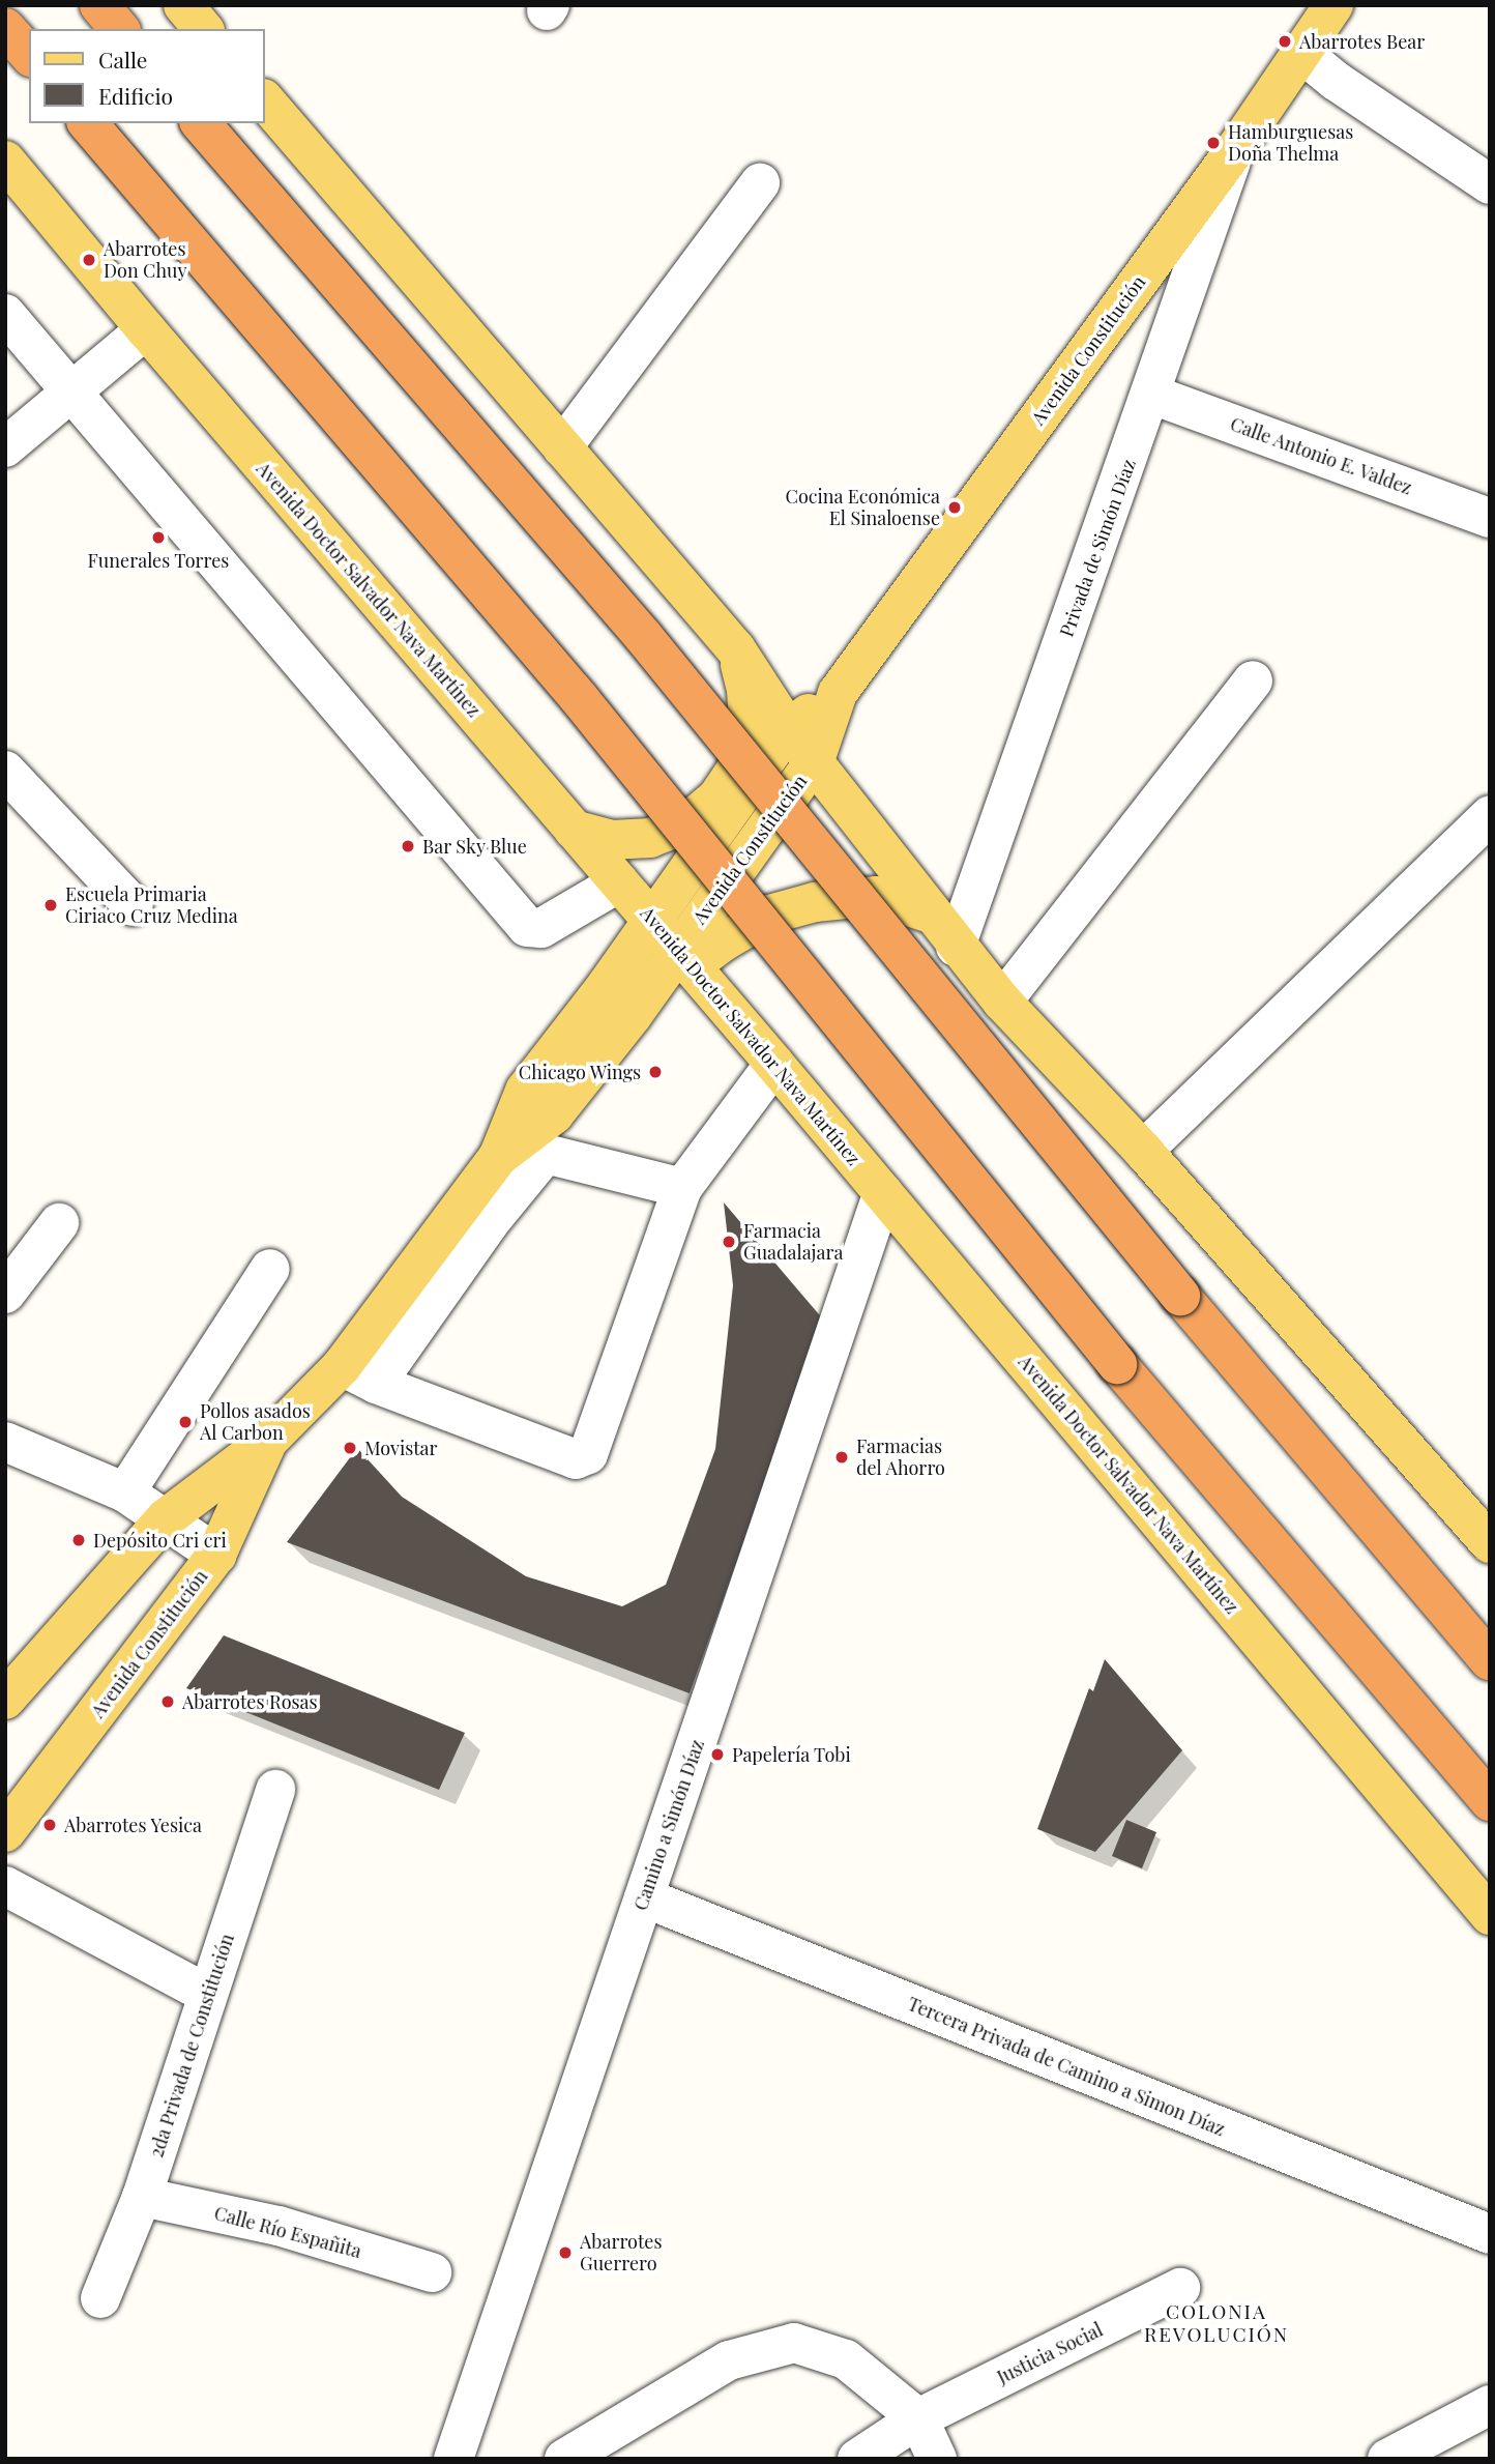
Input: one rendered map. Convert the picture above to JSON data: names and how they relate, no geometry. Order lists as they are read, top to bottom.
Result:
{
  "streets": {
    "main road": ["Avenida Constitución", "Avenida Doctor Salvador Nava Martínez"],
    "street": [
      "Calle Antonio E. Valdez",
      "Privada de Simón Díaz",
      "Camino a Simón Díaz",
      "2da Privada de Constitución",
      "Tercera Privada de Camino a Simon Díaz",
      "Calle Río Españita",
      "Justicia Social"
    ]
  },
  "crossings": [
    ["Avenida Constitución", "Privada de Simón Díaz"],
    ["Avenida Constitución", "Avenida Doctor Salvador Nava Martínez"],
    ["Calle Antonio E. Valdez", "Privada de Simón Díaz"],
    ["Avenida Doctor Salvador Nava Martínez", "Camino a Simón Díaz"],
    ["Camino a Simón Díaz", "Tercera Privada de Camino a Simon Díaz"],
    ["2da Privada de Constitución", "Calle Río Españita"]
  ],
  "districts": ["COLONIA REVOLUCIÓN"],
  "places": [
    "Abarrotes Bear",
    "Hamburguesas Doña Thelma",
    "Abarrotes Don Chuy",
    "Cocina Económica El Sinaloense",
    "Funerales Torres",
    "Bar Sky Blue",
    "Escuela Primaria Ciriaco Cruz Medina",
    "Chicago Wings",
    "Farmacia Guadalajara",
    "Pollos asados Al Carbon",
    "Movistar",
    "Farmacias del Ahorro",
    "Depósito Cri cri",
    "Abarrotes Rosas",
    "Papelería Tobi",
    "Abarrotes Yesica",
    "Abarrotes Guerrero"
  ],
  "legend": ["Calle", "Edificio"]
}
